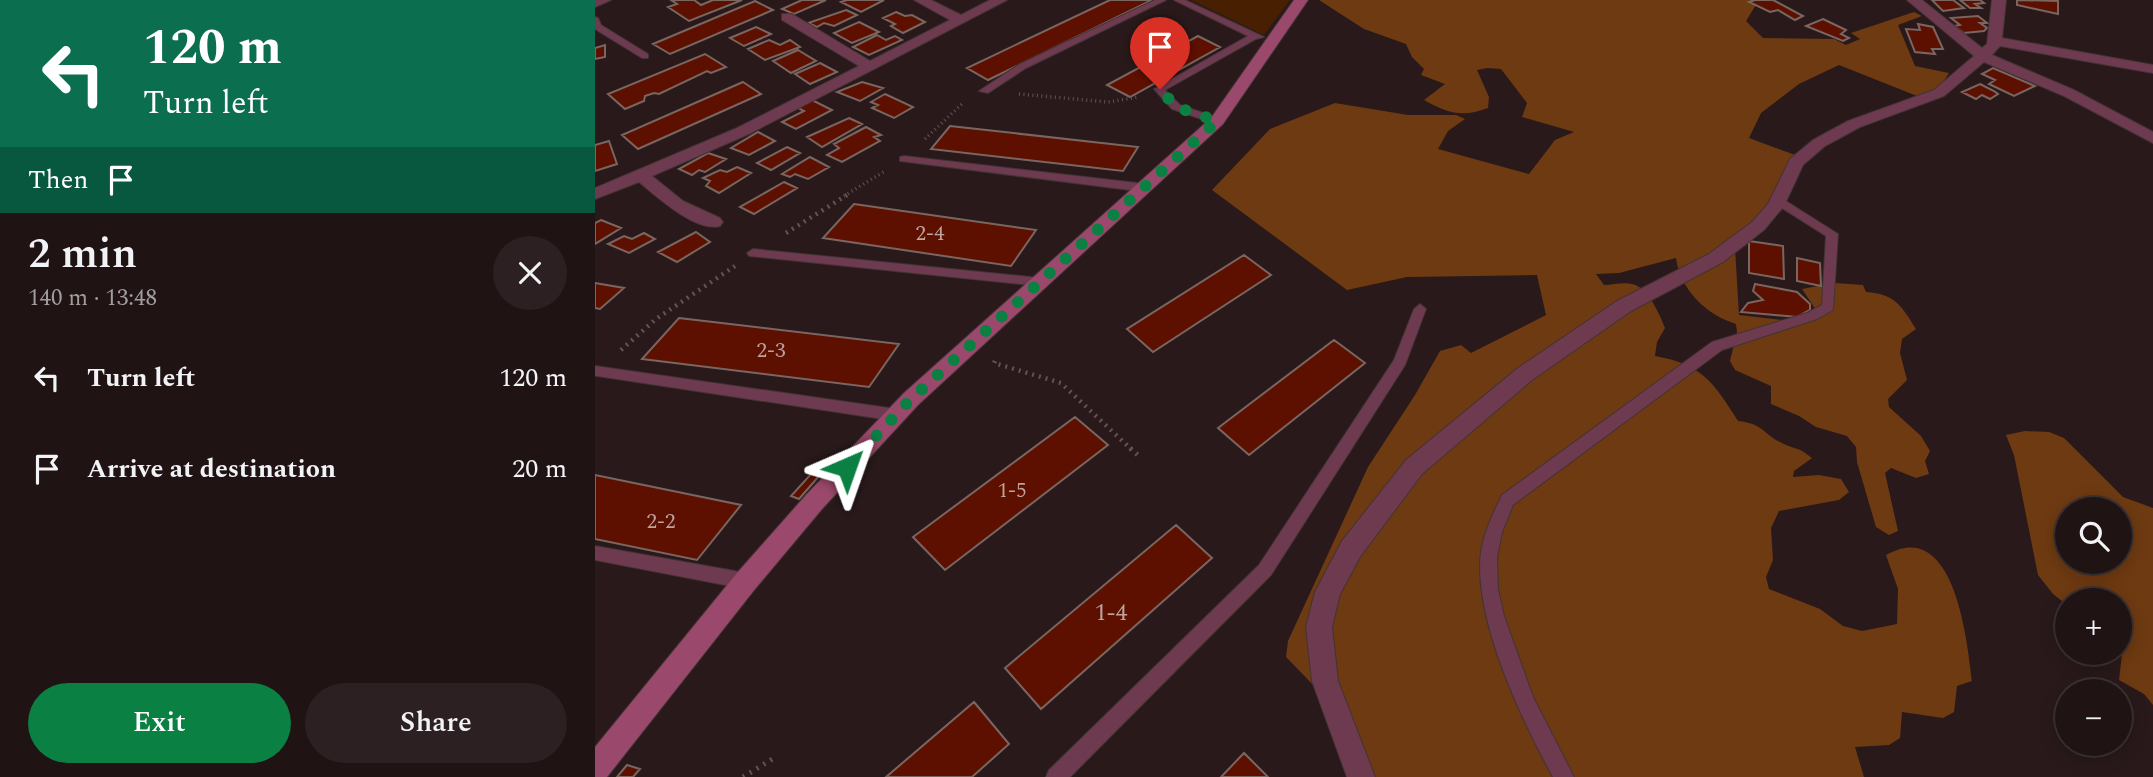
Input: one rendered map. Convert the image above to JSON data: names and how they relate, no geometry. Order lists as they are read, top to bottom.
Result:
{
  "house_numbers": [
    "2-4",
    "2-3",
    "1-5",
    "2-2",
    "1-4"
  ],
  "page": {
    "turn": ["120 m", "Turn left"],
    "then": "Then",
    "heading": ["2 min", "140 m · 13:48"],
    "list": [
      {
        "name": "Turn left",
        "value": "120 m"
      },
      {
        "name": "Arrive at destination",
        "value": "20 m"
      }
    ],
    "map_buttons": ["+", "−"],
    "buttons": ["Exit", "Share"]
  }
}
